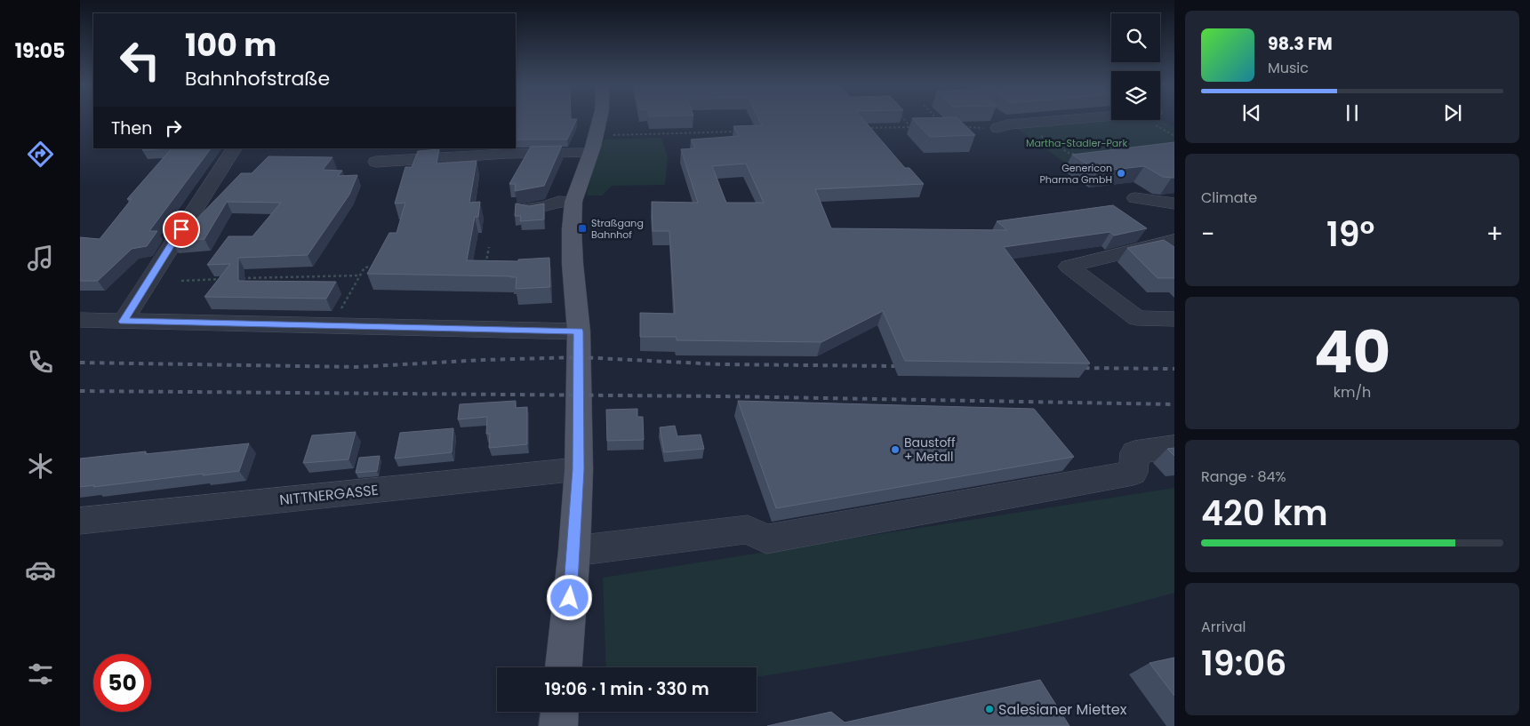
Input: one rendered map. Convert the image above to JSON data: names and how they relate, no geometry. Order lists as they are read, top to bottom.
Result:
{
  "streets": {
    "street": ["NITTNERGASSE"]
  },
  "parks": ["Martha-Stadler-Park"],
  "places": {
    "other": ["Genericon Pharma GmbH", "Baustoff + Metall", "Salesianer Miettex"],
    "transit": ["Straßgang Bahnhof"]
  },
  "page": {
    "tabs": "19:05",
    "turn": ["100 m", "Bahnhofstraße"],
    "song": ["98.3 FM", "Music"],
    "then": "Then",
    "tile": [
      "Climate",
      ["40", "km/h"],
      ["Range · 84%", "420 km"],
      ["Arrival", "19:06"]
    ],
    "heat": ["−", "19°", "+"],
    "limit": "50",
    "trip": "19:06 · 1 min · 330 m"
  }
}
